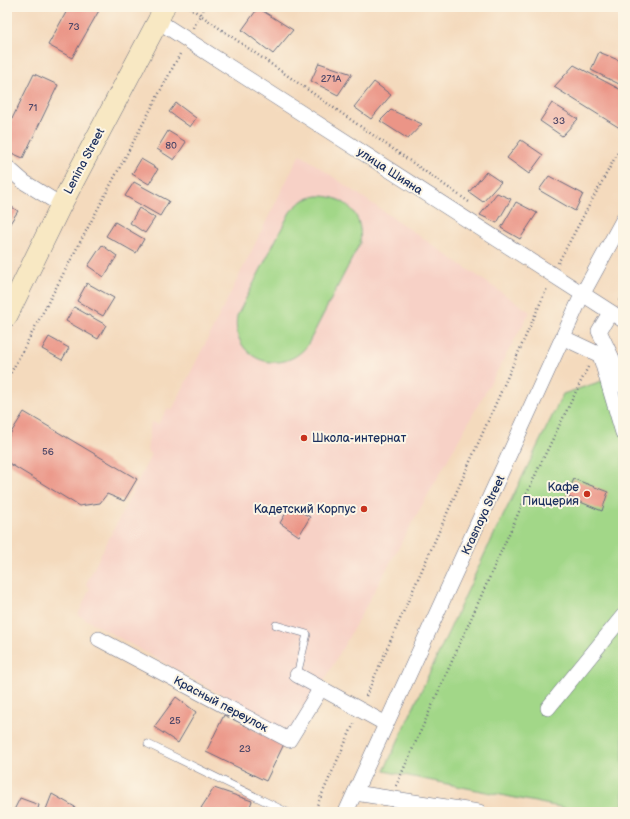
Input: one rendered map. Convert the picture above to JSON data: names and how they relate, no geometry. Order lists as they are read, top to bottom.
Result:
{
  "streets": {
    "main road": ["Lenina Street"],
    "street": ["улица Шияна", "Krasnaya Street", "Красный переулок"]
  },
  "crossings": [
    ["Lenina Street", "улица Шияна"],
    ["улица Шияна", "Krasnaya Street"]
  ],
  "places": ["Школа-интернат", "Кафе Пиццерия", "Кадетский Корпус"],
  "house_numbers": [
    "73",
    "271А",
    "71",
    "33",
    "80",
    "56",
    "25",
    "23"
  ]
}
